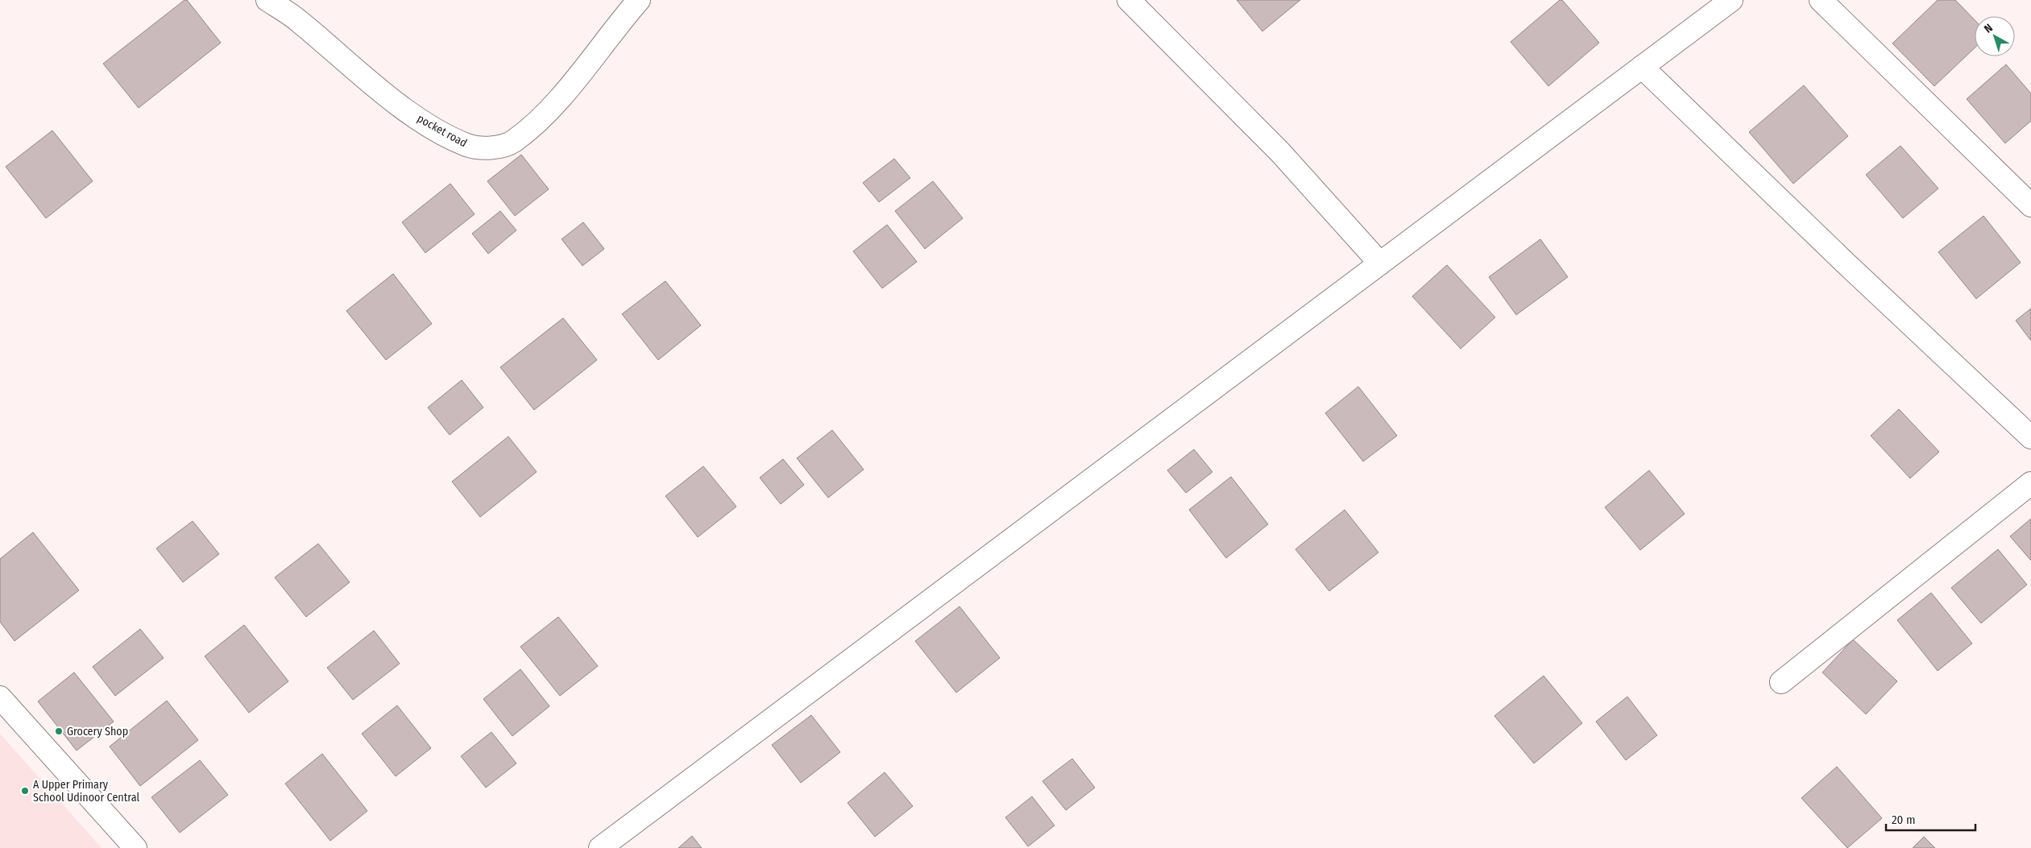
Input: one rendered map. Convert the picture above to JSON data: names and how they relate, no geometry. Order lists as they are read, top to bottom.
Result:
{
  "streets": {
    "street": ["pocket road"]
  },
  "places": ["Grocery Shop", "A Upper Primary School Udinoor Central"],
  "scale_bar": "20 m",
  "north": "top left"
}
